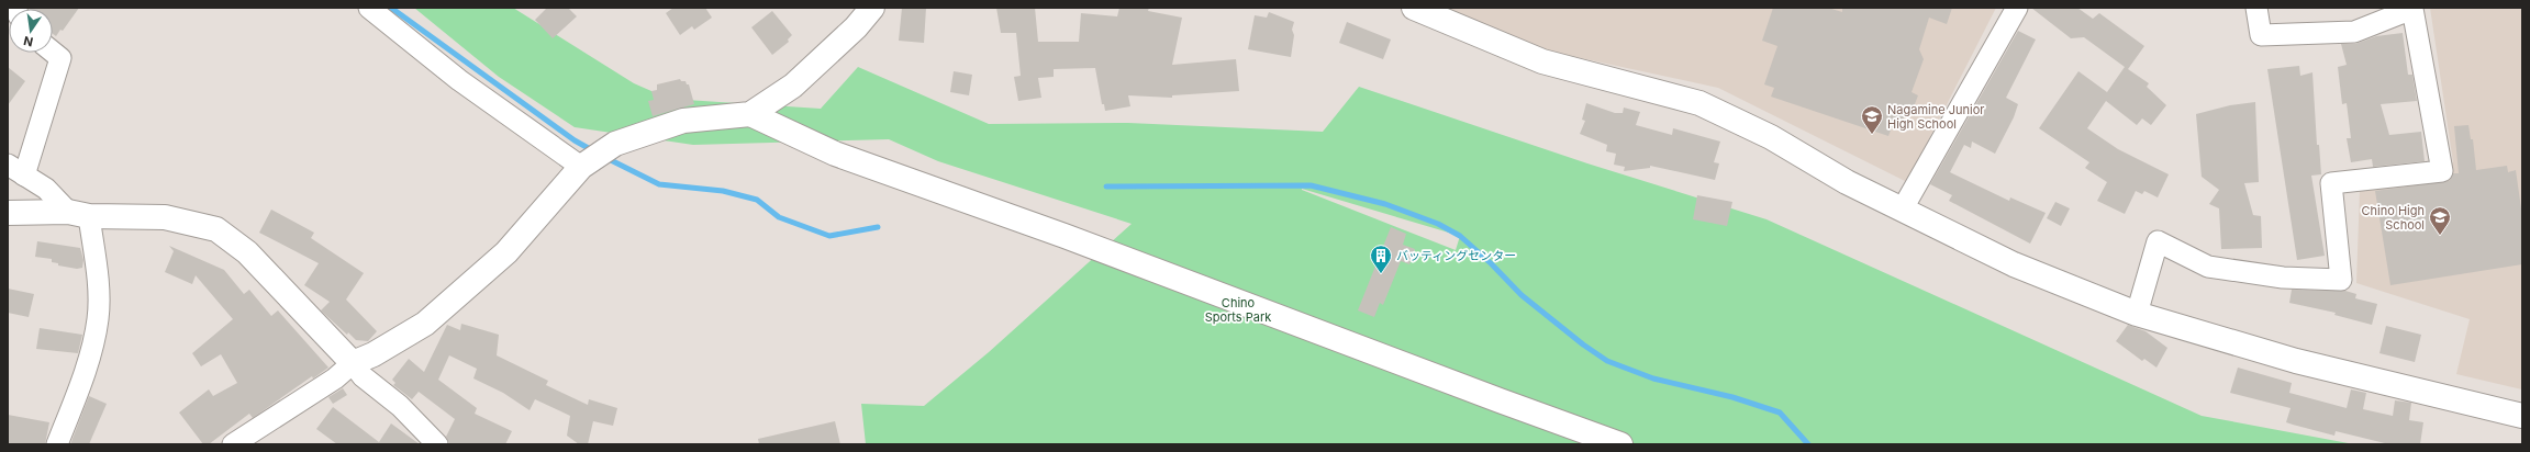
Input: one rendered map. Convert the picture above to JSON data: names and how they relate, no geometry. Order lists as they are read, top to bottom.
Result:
{
  "parks": ["Chino Sports Park"],
  "places": {
    "school or university": ["Nagamine Junior High School", "Chino High School"],
    "building": ["バッティングセンター"]
  },
  "north": "bottom"
}
